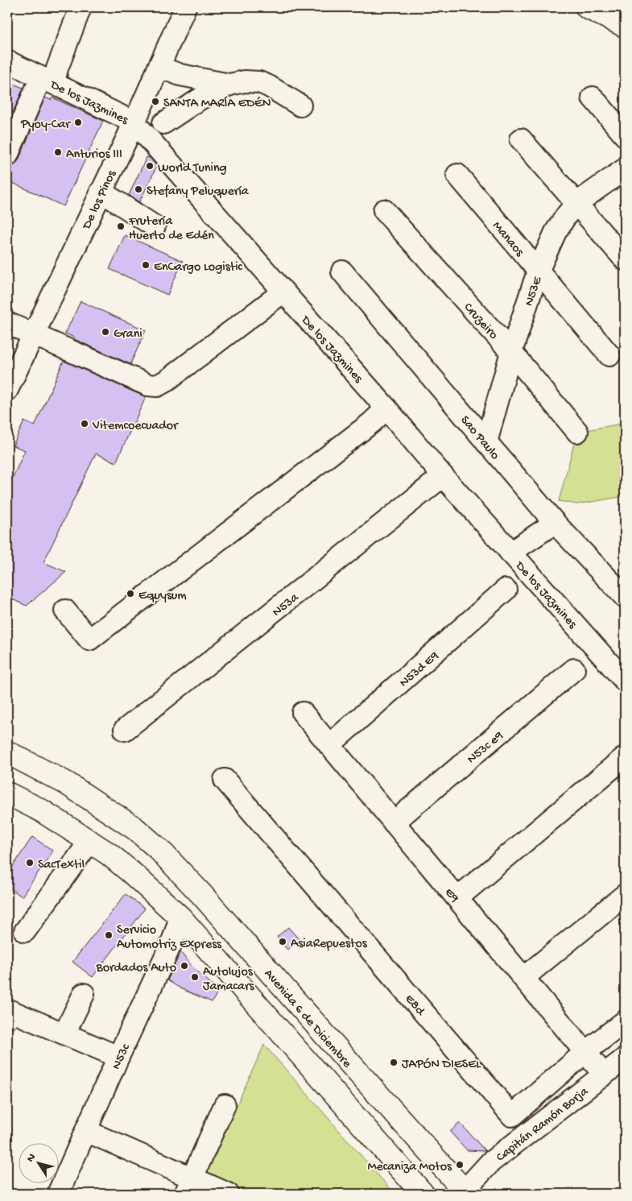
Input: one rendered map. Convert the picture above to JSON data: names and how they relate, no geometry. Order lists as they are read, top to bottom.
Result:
{
  "streets": {
    "main road": ["Avenida 6 de Diciembre"],
    "street": [
      "De los Jazmines",
      "De los Pinos",
      "Manaos",
      "N53E",
      "Cruzeiro",
      "Sao Paulo",
      "N53a",
      "N53d E9",
      "N53c e9",
      "E9",
      "E8d",
      "N53c",
      "Capitán Ramón Borja"
    ]
  },
  "crossings": [
    ["De los Jazmines", "De los Pinos"],
    ["De los Jazmines", "N53a"],
    ["Manaos", "N53E"],
    ["N53E", "Cruzeiro"],
    ["N53E", "Sao Paulo"],
    ["N53d E9", "E9"],
    ["N53c e9", "E9"],
    ["E9", "E8d"],
    ["E9", "Capitán Ramón Borja"],
    ["Avenida 6 de Diciembre", "Capitán Ramón Borja"]
  ],
  "places": [
    "SANTA MARÍA EDÉN",
    "Pyoy-Car",
    "Anturios III",
    "World Tuning",
    "Stefany Peluquería",
    "Frutería Huerto de Edén",
    "EnCargo Logistic",
    "Grani",
    "Vitemcoecuador",
    "Equysum",
    "SacTextil",
    "Servicio Automotriz Express",
    "AsiaRepuestos",
    "Bordados Auto",
    "Autolujos Jamacars",
    "JAPÓN DIESEL",
    "Mecaniza Motos"
  ],
  "north": "top left"
}
